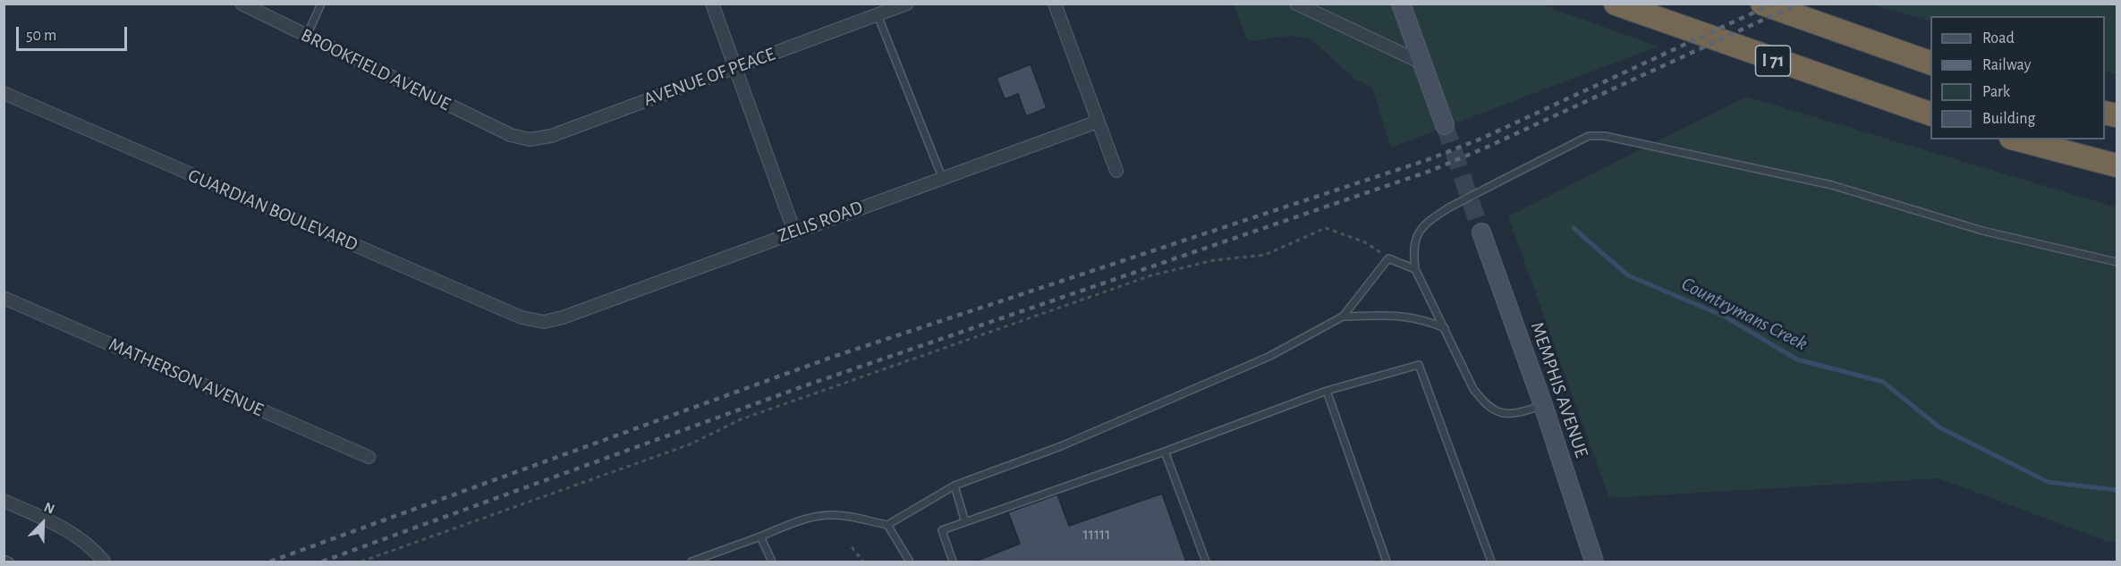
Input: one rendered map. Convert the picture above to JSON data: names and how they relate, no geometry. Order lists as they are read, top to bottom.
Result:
{
  "streets": {
    "highway": ["I 71"],
    "main road": ["MEMPHIS AVENUE"],
    "street": [
      "BROOKFIELD AVENUE",
      "AVENUE OF PEACE",
      "GUARDIAN BOULEVARD",
      "ZELIS ROAD",
      "MATHERSON AVENUE"
    ]
  },
  "crossings": [
    ["BROOKFIELD AVENUE", "AVENUE OF PEACE"],
    ["GUARDIAN BOULEVARD", "ZELIS ROAD"]
  ],
  "water": ["Countrymans Creek"],
  "house_numbers": ["11111"],
  "legend": [
    "Road",
    "Railway",
    "Park",
    "Building"
  ],
  "scale_bar": "50 m",
  "north": "top right"
}
